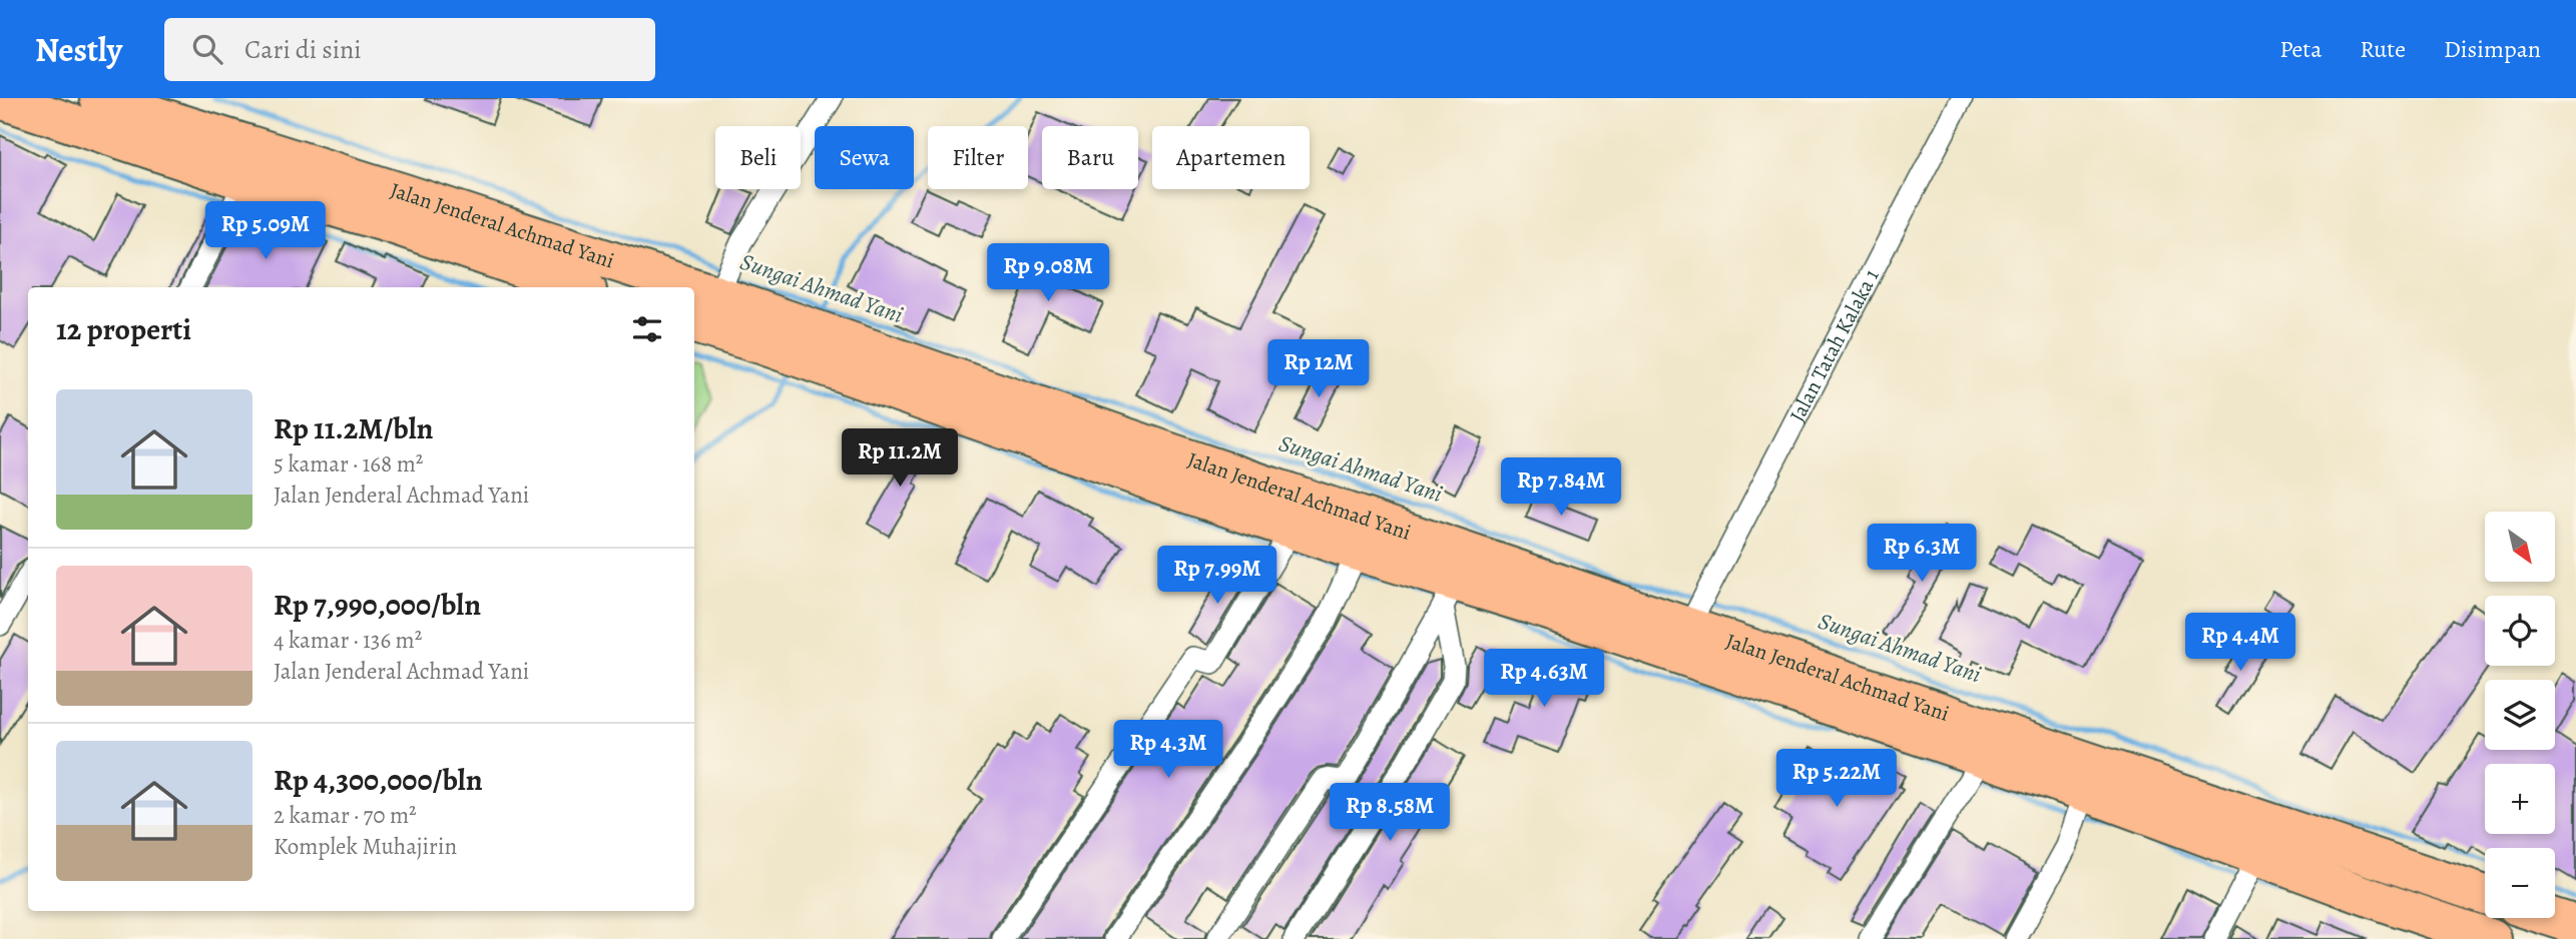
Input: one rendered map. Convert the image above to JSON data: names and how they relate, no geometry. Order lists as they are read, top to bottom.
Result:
{
  "streets": {
    "highway": ["Jalan Jenderal Achmad Yani"],
    "street": ["Jalan Tatah Kalaka 1"]
  },
  "crossings": [
    ["Jalan Jenderal Achmad Yani", "Jalan Tatah Kalaka 1"]
  ],
  "water": ["Sungai Ahmad Yani"],
  "north": "bottom right",
  "page": {
    "header": "Nestly",
    "search": "Cari di sini",
    "nav": ["Peta", "Rute", "Disimpan"],
    "chip": [
      "Beli",
      "Sewa",
      "Filter",
      "Baru",
      "Apartemen"
    ],
    "price": [
      "Rp 5.09M",
      "Rp 9.08M",
      "Rp 12M",
      "Rp 11.2M",
      "Rp 7.84M",
      "Rp 6.3M",
      "Rp 7.99M",
      "Rp 4.4M",
      "Rp 4.63M",
      "Rp 4.3M",
      "Rp 5.22M",
      "Rp 8.58M"
    ],
    "heading": "12 properti",
    "list": [
      {
        "name": "Rp 11.2M/bln",
        "note": "5 kamar · 168 m² · Jalan Jenderal Achmad Yani"
      },
      {
        "name": "Rp 7,990,000/bln",
        "note": "4 kamar · 136 m² · Jalan Jenderal Achmad Yani"
      },
      {
        "name": "Rp 4,300,000/bln",
        "note": "2 kamar · 70 m² · Komplek Muhajirin"
      }
    ],
    "map_buttons": ["+", "−"]
  }
}
